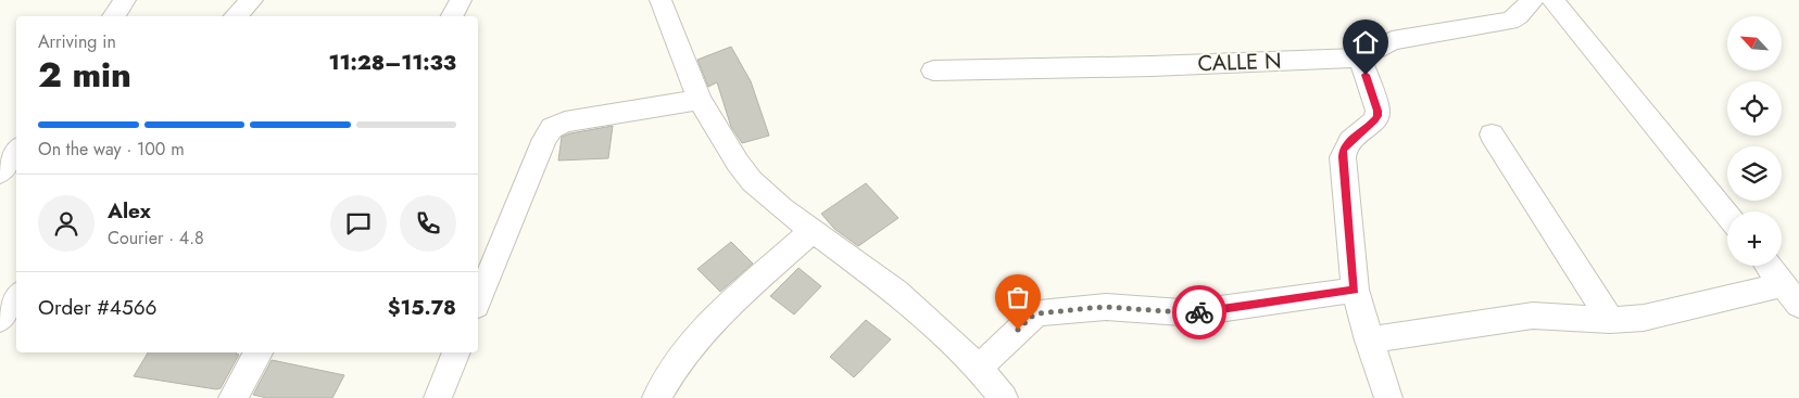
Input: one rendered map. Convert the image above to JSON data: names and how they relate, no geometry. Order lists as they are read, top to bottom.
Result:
{
  "streets": {
    "street": ["CALLE N"]
  },
  "north": "top left",
  "page": {
    "map_buttons": "+",
    "heading": ["2 min", "Arriving in", "11:28–11:33"],
    "panel": [
      "Alex",
      "Courier · 4.8",
      "Order #4566",
      "$15.78"
    ],
    "bar": "On the way · 100 m"
  }
}
